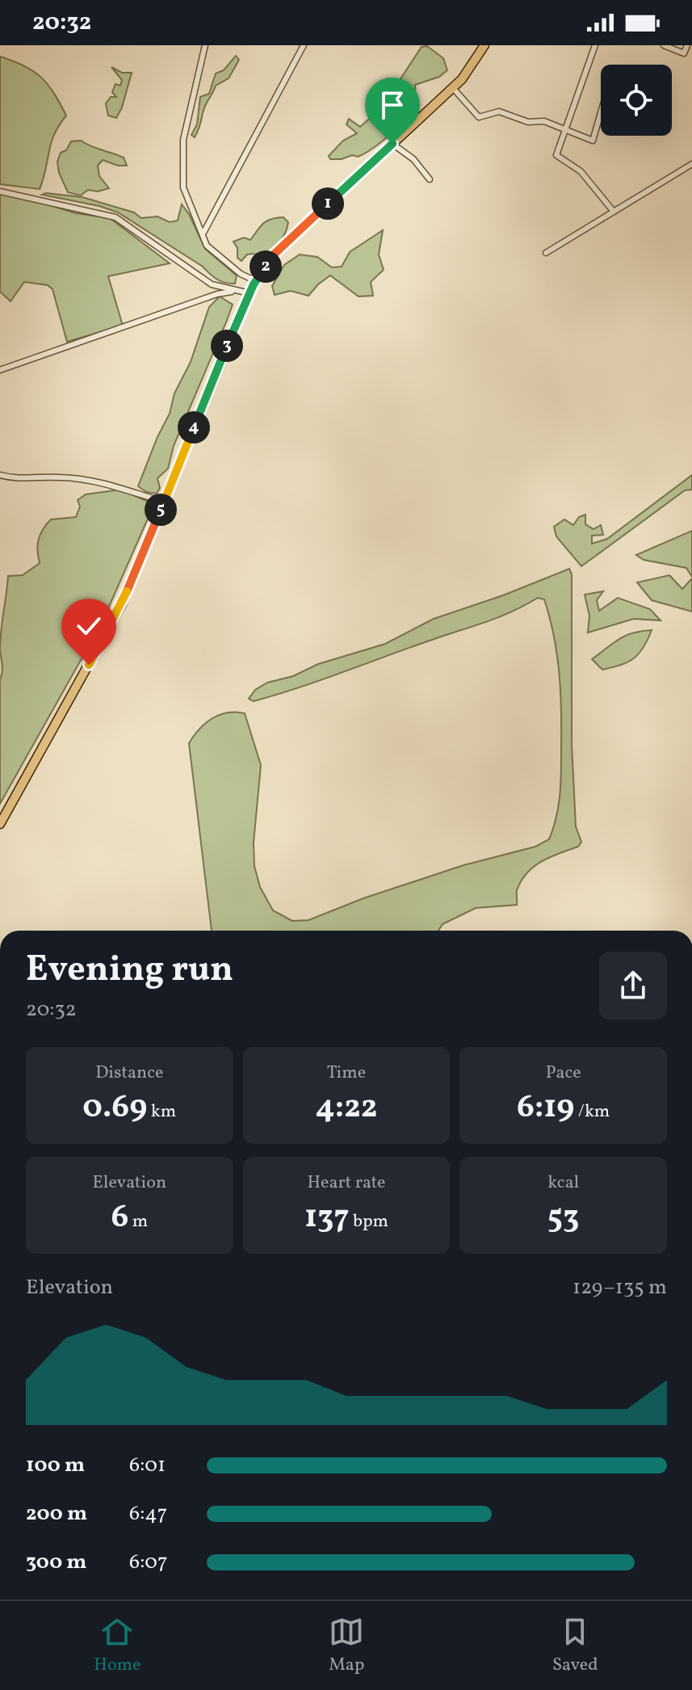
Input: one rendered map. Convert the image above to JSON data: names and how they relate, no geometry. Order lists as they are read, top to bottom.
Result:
{
  "page": {
    "status": "20:32",
    "pins": [
      "1",
      "2",
      "3",
      "4",
      "5"
    ],
    "heading": ["Evening run", "20:32"],
    "stats": [
      ["Distance", "0.69 km"],
      ["Time", "4:22"],
      ["Pace", "6:19 /km"],
      ["Elevation", "6 m"],
      ["Heart rate", "137 bpm"],
      ["kcal", "53"]
    ],
    "chart": ["Elevation", "129–135 m"],
    "list": [
      {
        "name": "100 m",
        "note": "6:01"
      },
      {
        "name": "200 m",
        "note": "6:47"
      },
      {
        "name": "300 m",
        "note": "6:07"
      }
    ],
    "tabs": ["Home", "Map", "Saved"]
  }
}
